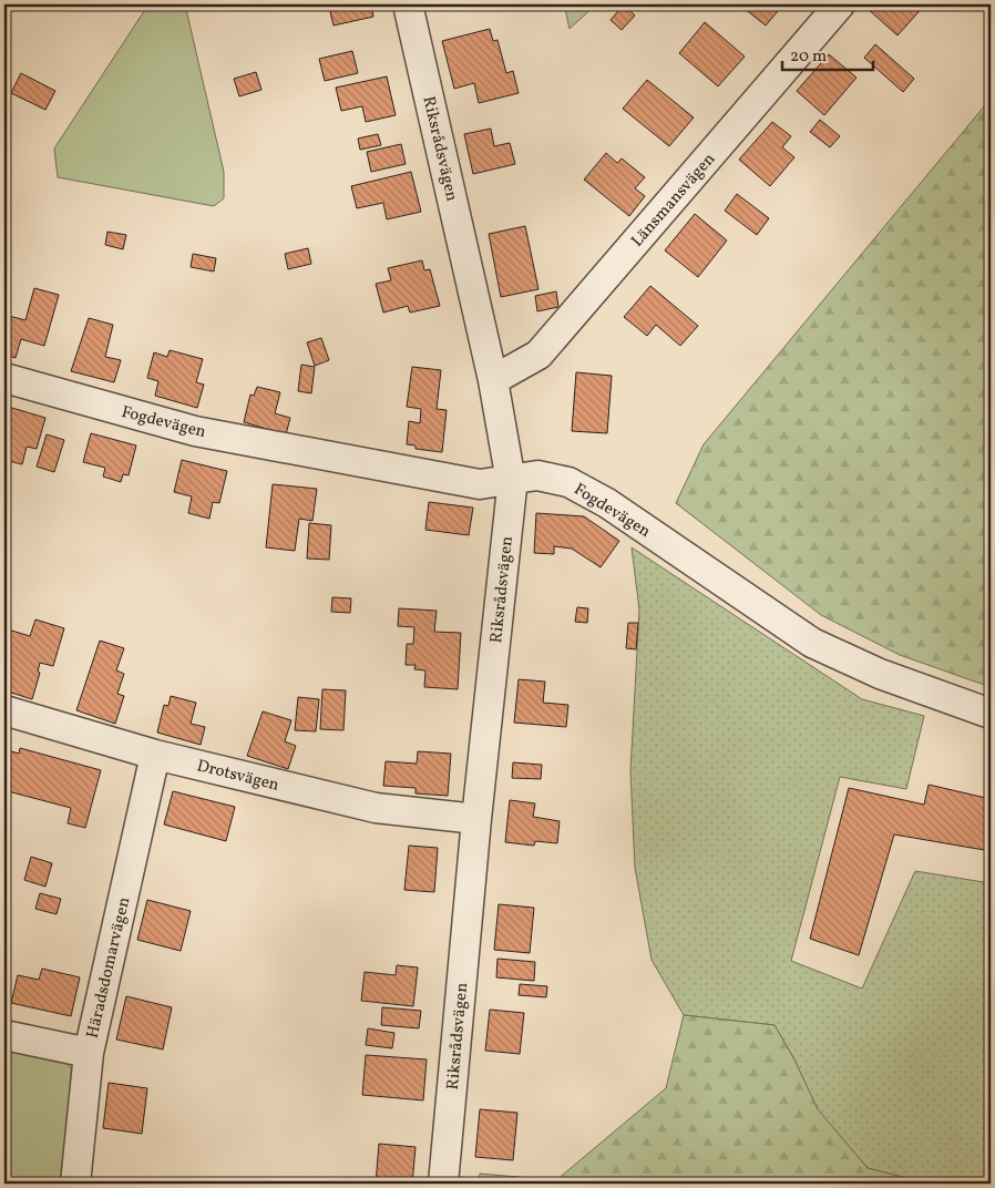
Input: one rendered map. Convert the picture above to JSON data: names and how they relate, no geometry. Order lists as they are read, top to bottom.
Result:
{
  "streets": {
    "street": [
      "Riksrådsvägen",
      "Länsmansvägen",
      "Fogdevägen",
      "Drotsvägen",
      "Häradsdomarvägen"
    ]
  },
  "crossings": [
    ["Riksrådsvägen", "Länsmansvägen"],
    ["Riksrådsvägen", "Fogdevägen"],
    ["Riksrådsvägen", "Drotsvägen"],
    ["Drotsvägen", "Häradsdomarvägen"]
  ],
  "scale_bar": "20 m"
}
